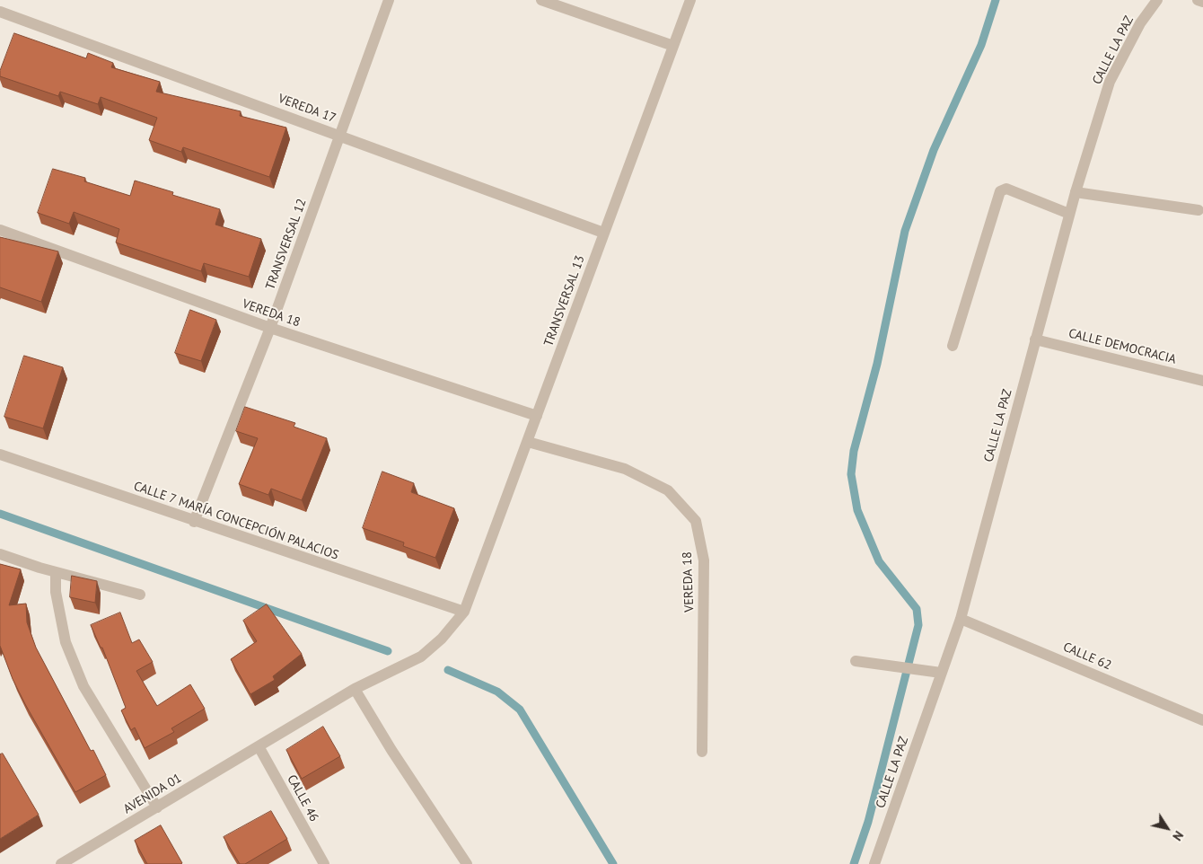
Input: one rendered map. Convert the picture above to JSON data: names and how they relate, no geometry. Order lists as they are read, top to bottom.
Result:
{
  "streets": {
    "street": [
      "CALLE LA PAZ",
      "VEREDA 17",
      "TRANSVERSAL 12",
      "TRANSVERSAL 13",
      "VEREDA 18",
      "CALLE DEMOCRACIA",
      "CALLE 7 MARÍA CONCEPCIÓN PALACIOS",
      "CALLE 62",
      "AVENIDA 01",
      "CALLE 46"
    ]
  },
  "crossings": [
    ["CALLE LA PAZ", "CALLE DEMOCRACIA"],
    ["CALLE LA PAZ", "CALLE 62"],
    ["VEREDA 17", "TRANSVERSAL 12"],
    ["VEREDA 17", "TRANSVERSAL 13"],
    ["TRANSVERSAL 12", "VEREDA 18"],
    ["TRANSVERSAL 12", "CALLE 7 MARÍA CONCEPCIÓN PALACIOS"],
    ["TRANSVERSAL 13", "VEREDA 18"],
    ["TRANSVERSAL 13", "CALLE 7 MARÍA CONCEPCIÓN PALACIOS"],
    ["TRANSVERSAL 13", "AVENIDA 01"],
    ["AVENIDA 01", "CALLE 46"]
  ],
  "north": "bottom right"
}
